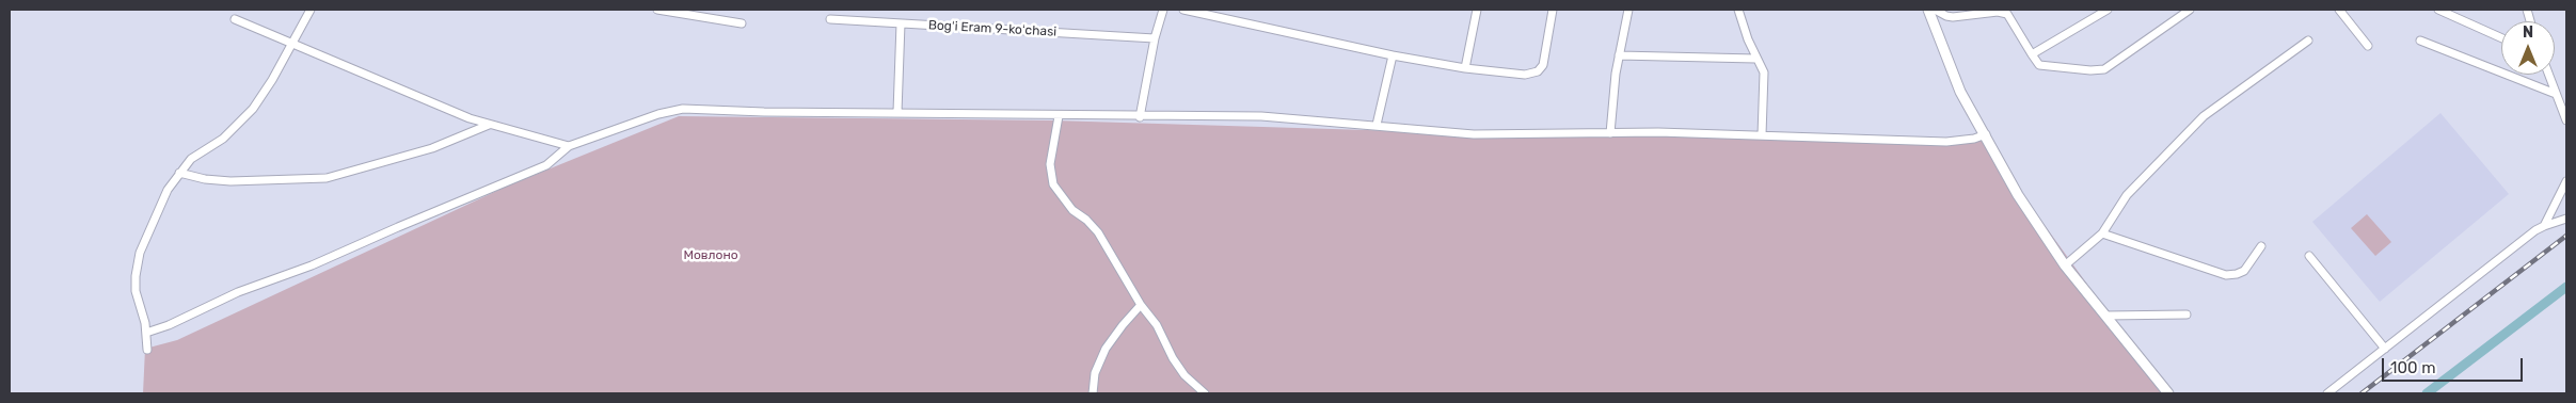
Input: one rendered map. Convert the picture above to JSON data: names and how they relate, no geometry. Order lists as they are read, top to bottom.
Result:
{
  "streets": {
    "street": ["Bogʻi Eram 9-koʻchasi"]
  },
  "parks": ["Мовлоно"],
  "scale_bar": "100 m",
  "north": "top"
}
